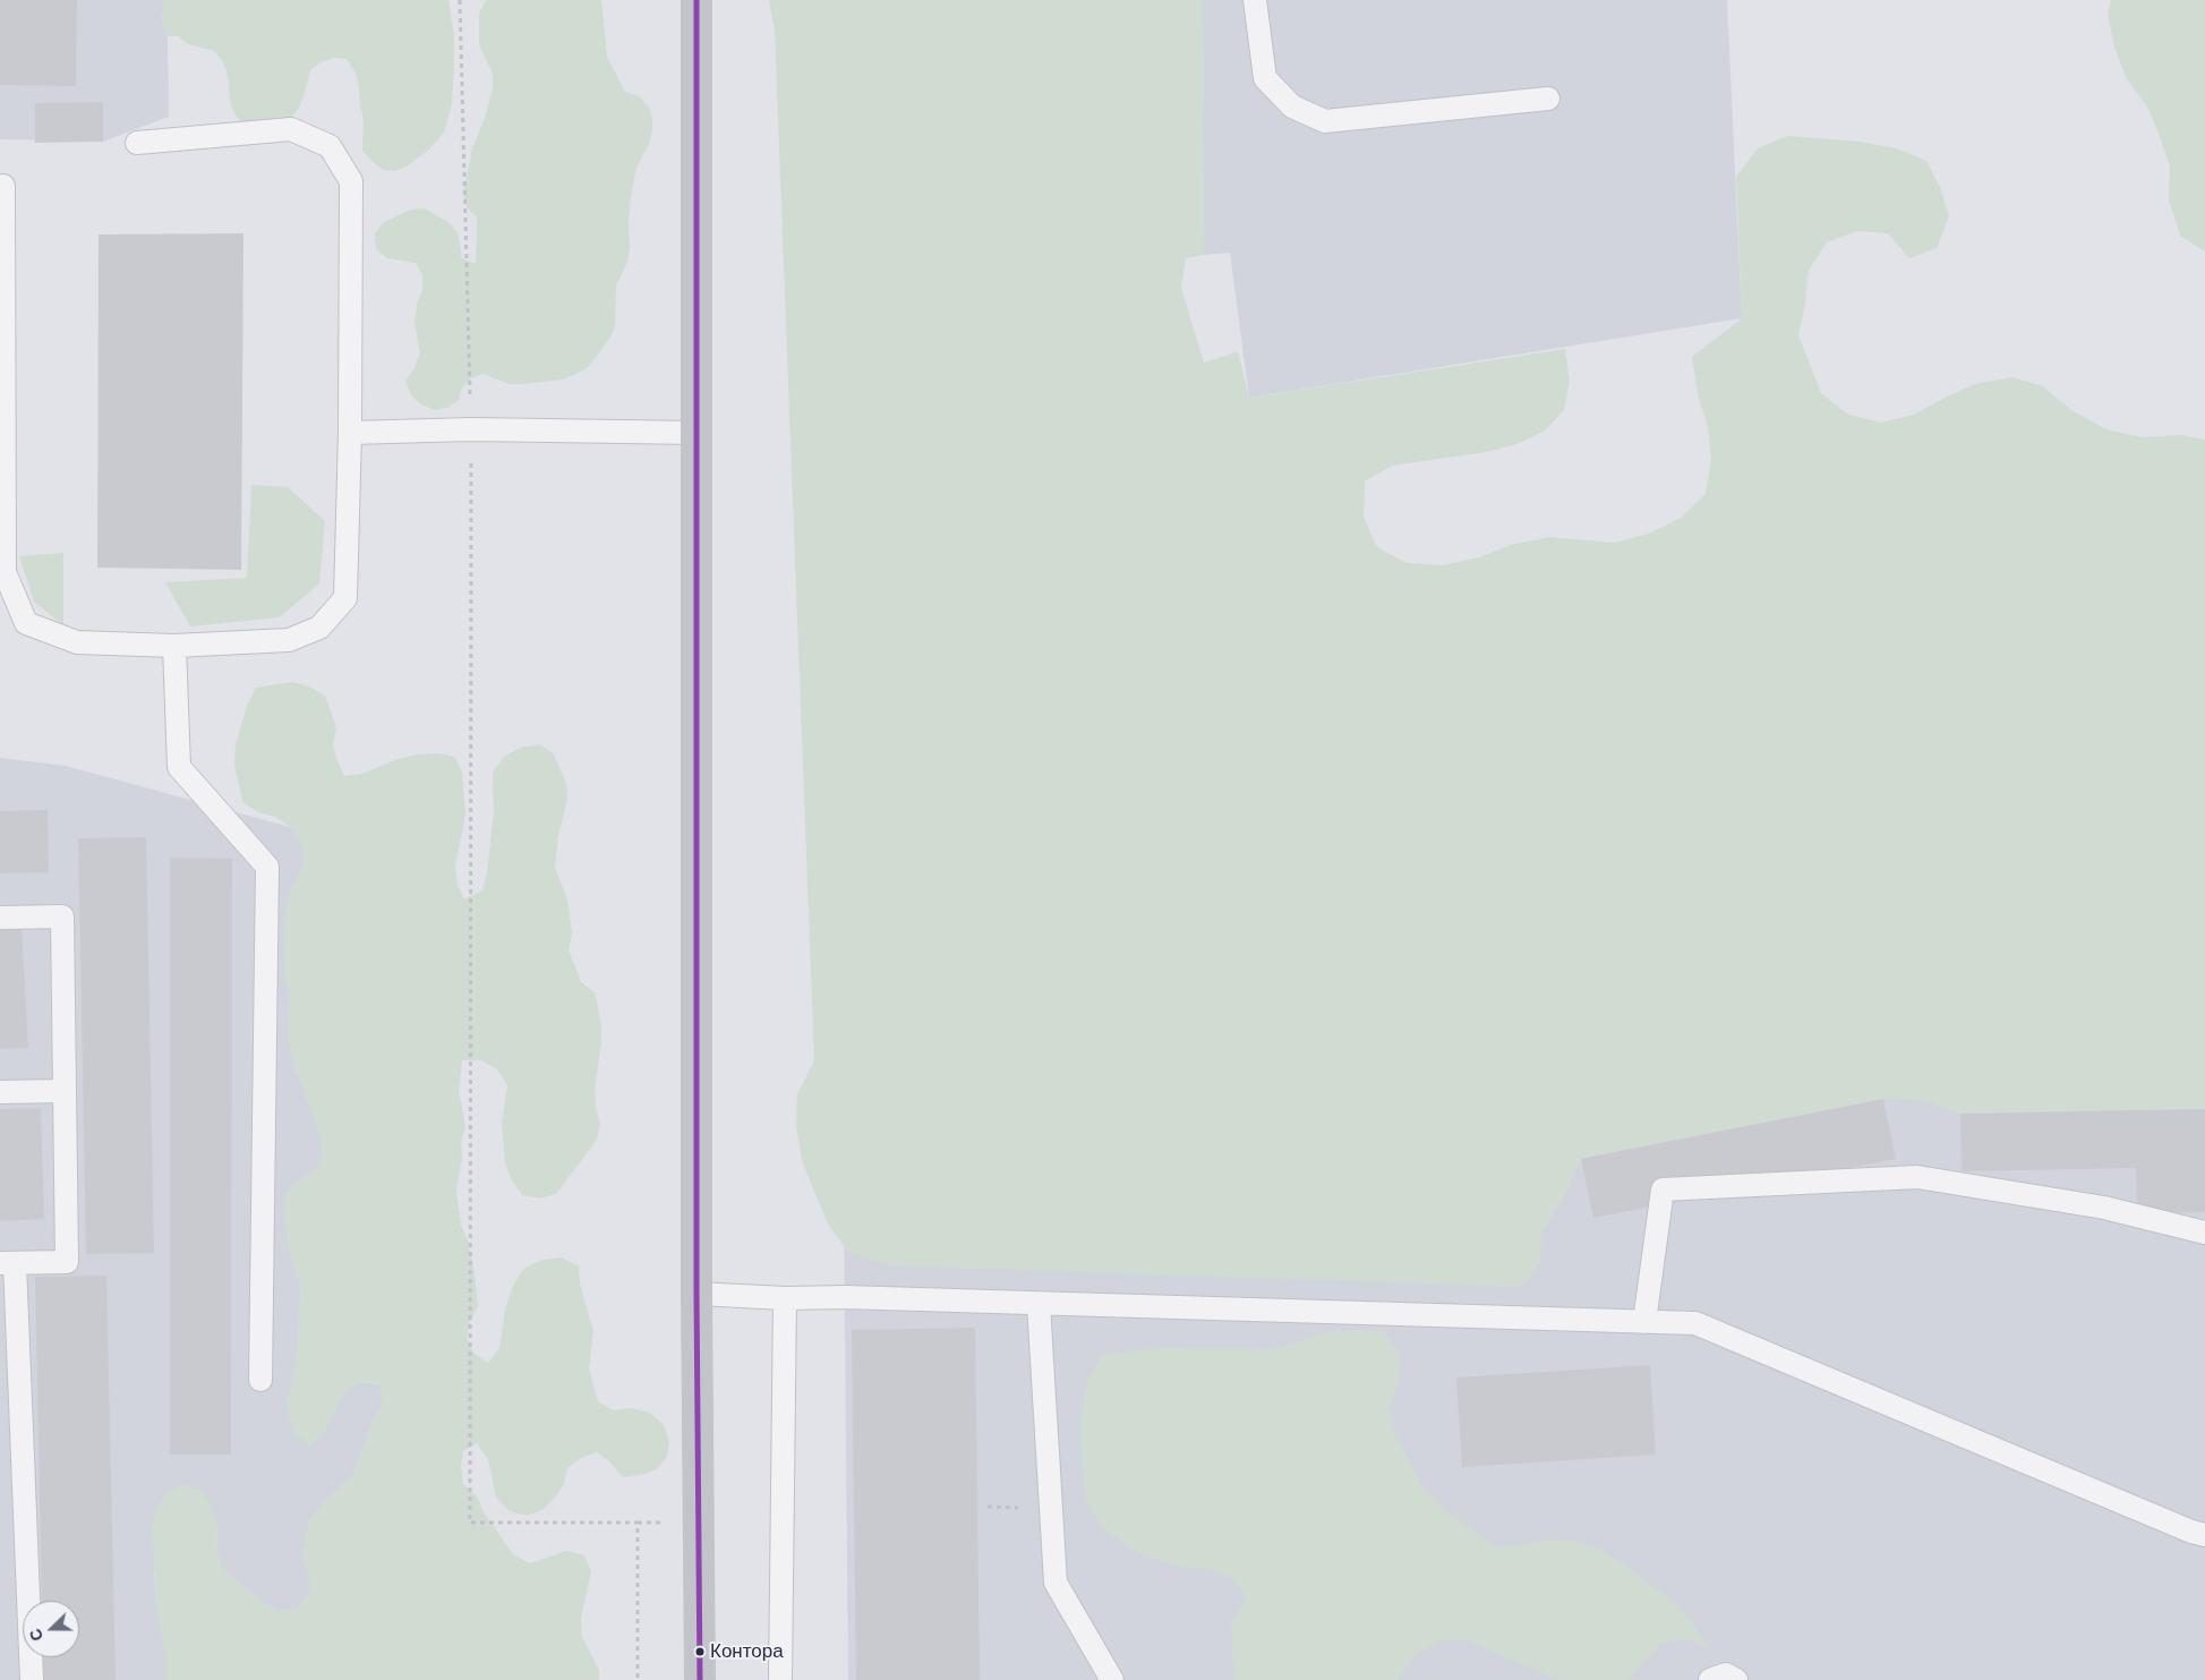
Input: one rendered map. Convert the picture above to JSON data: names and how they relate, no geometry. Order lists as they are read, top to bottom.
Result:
{
  "places": ["Контора"],
  "north": "left"
}
